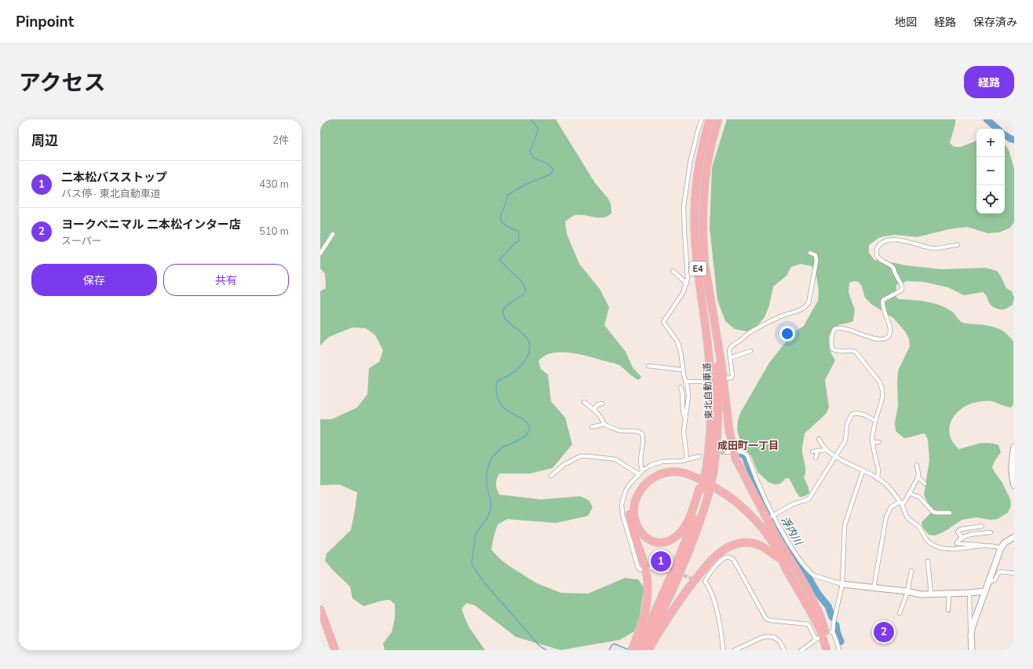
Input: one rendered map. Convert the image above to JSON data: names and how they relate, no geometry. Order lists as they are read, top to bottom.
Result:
{
  "streets": {
    "highway": ["E4", "東北自動車道"]
  },
  "districts": ["成田町一丁目"],
  "water": ["浮内川"],
  "page": {
    "header": "Pinpoint",
    "nav": ["地図", "経路", "保存済み"],
    "title": "アクセス",
    "buttons": [
      "経路",
      ["保存", "共有"]
    ],
    "heading": ["周辺", "2件"],
    "map_buttons": ["+", "−"],
    "list": [
      {
        "mark": "1",
        "name": "二本松バスストップ",
        "note": "バス停 · 東北自動車道",
        "value": "430 m"
      },
      {
        "mark": "2",
        "name": "ヨークベニマル 二本松インター店",
        "note": "スーパー",
        "value": "510 m"
      }
    ],
    "pins": ["1", "2"]
  }
}
